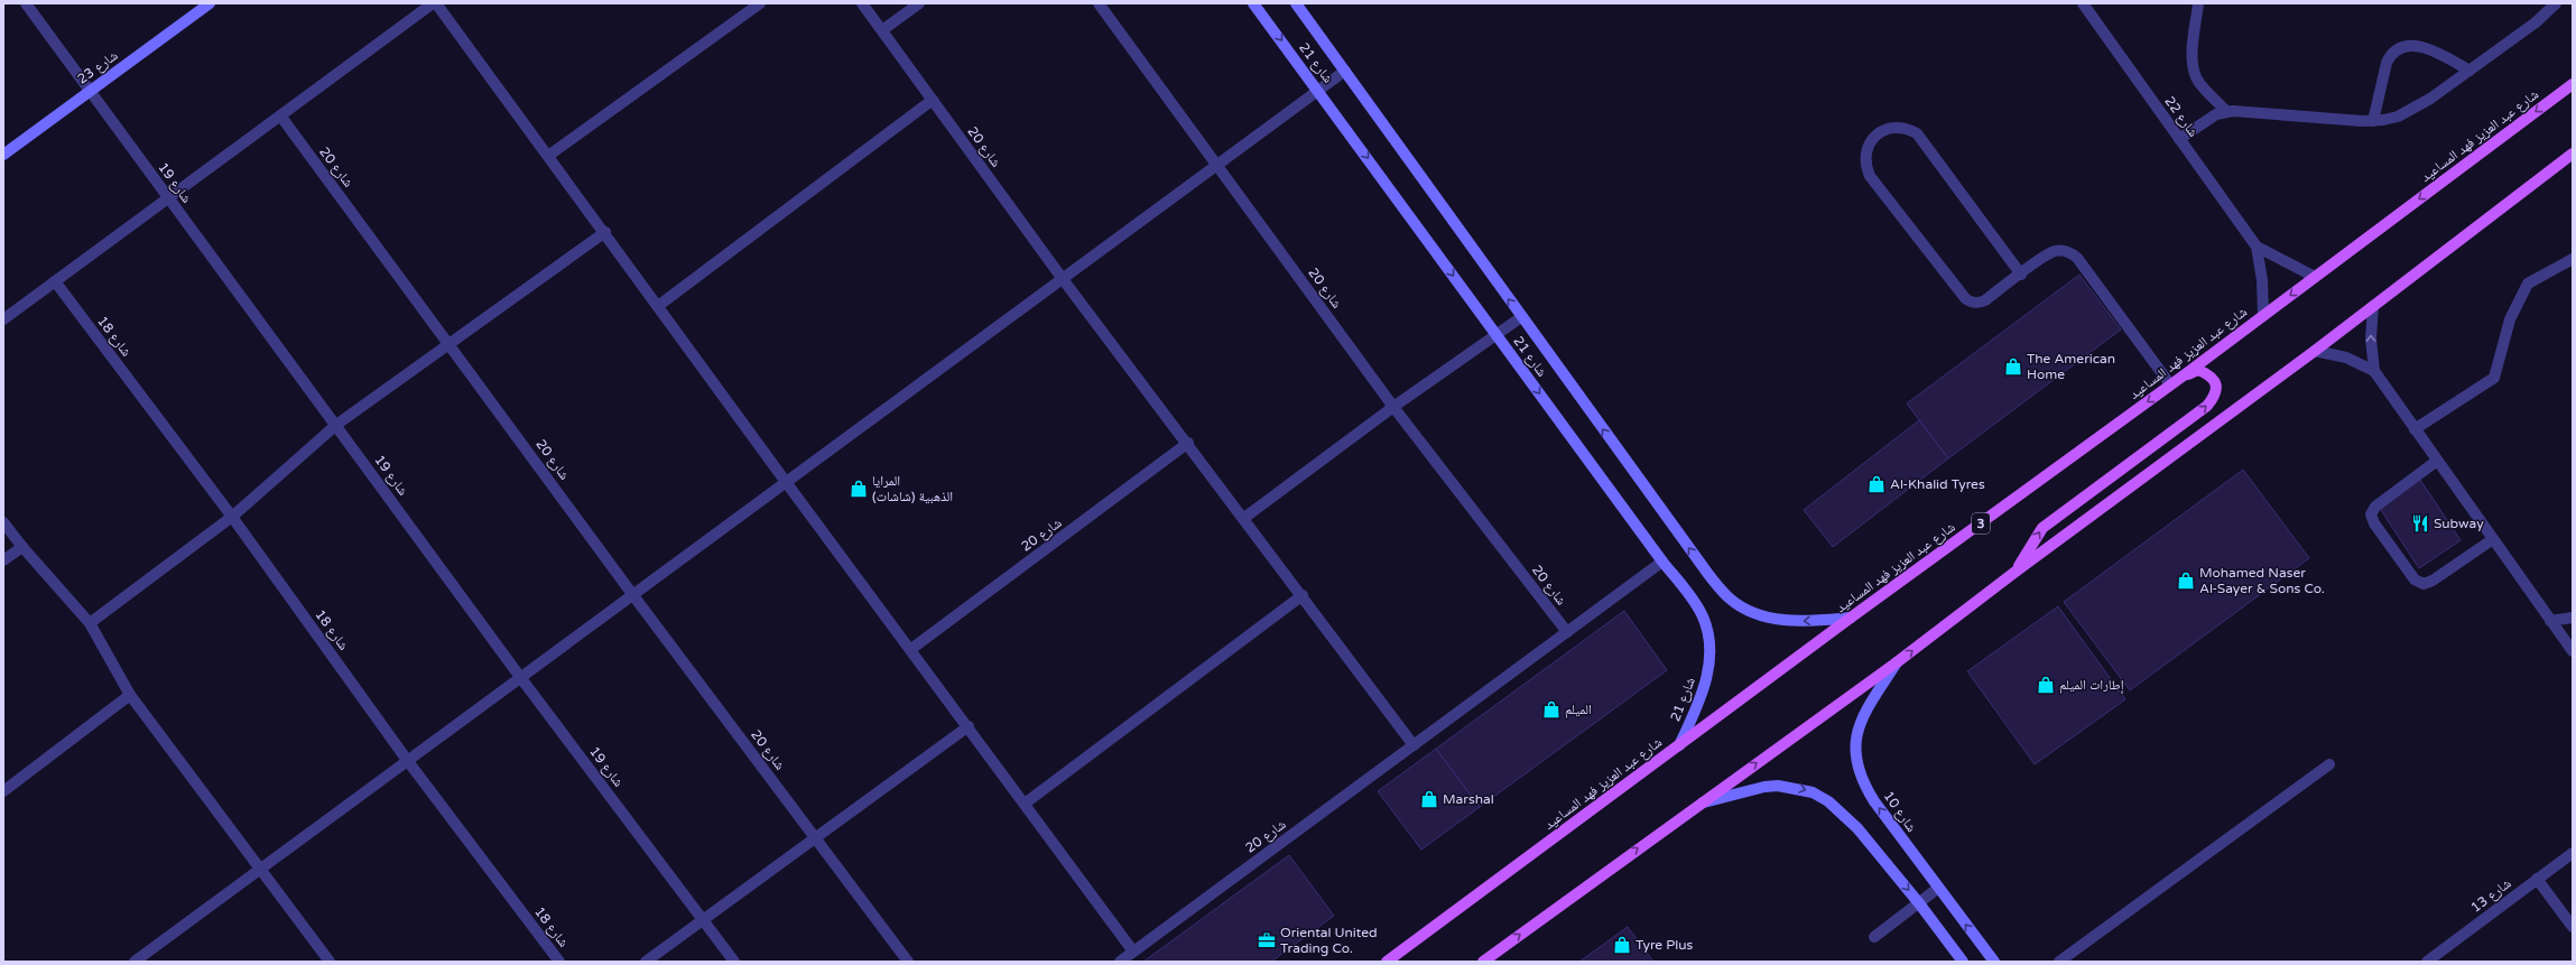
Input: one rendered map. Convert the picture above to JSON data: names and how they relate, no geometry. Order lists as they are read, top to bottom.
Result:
{
  "streets": {
    "main road": ["شارع عبد العزيز فهد المساعيد", "3"],
    "street": [
      "شارع 21",
      "شارع 23",
      "شارع 22",
      "شارع 20",
      "شارع 19",
      "شارع 18",
      "شارع 10",
      "شارع 13"
    ]
  },
  "crossings": [
    ["شارع 21", "شارع عبد العزيز فهد المساعيد"],
    ["شارع 21", "شارع 20"],
    ["شارع 23", "شارع 19"],
    ["شارع 22", "شارع عبد العزيز فهد المساعيد"]
  ],
  "one_way": ["شارع 10"],
  "places": {
    "shop": [
      "The American Home",
      "Al-Khalid Tyres",
      "المرايا الذهبية (شاشات)",
      "Mohamed Naser Al-Sayer & Sons Co.",
      "إطارات الميلم",
      "الميلم",
      "Marshal",
      "Tyre Plus"
    ],
    "restaurant": ["Subway"],
    "office": ["Oriental United Trading Co."]
  }
}
